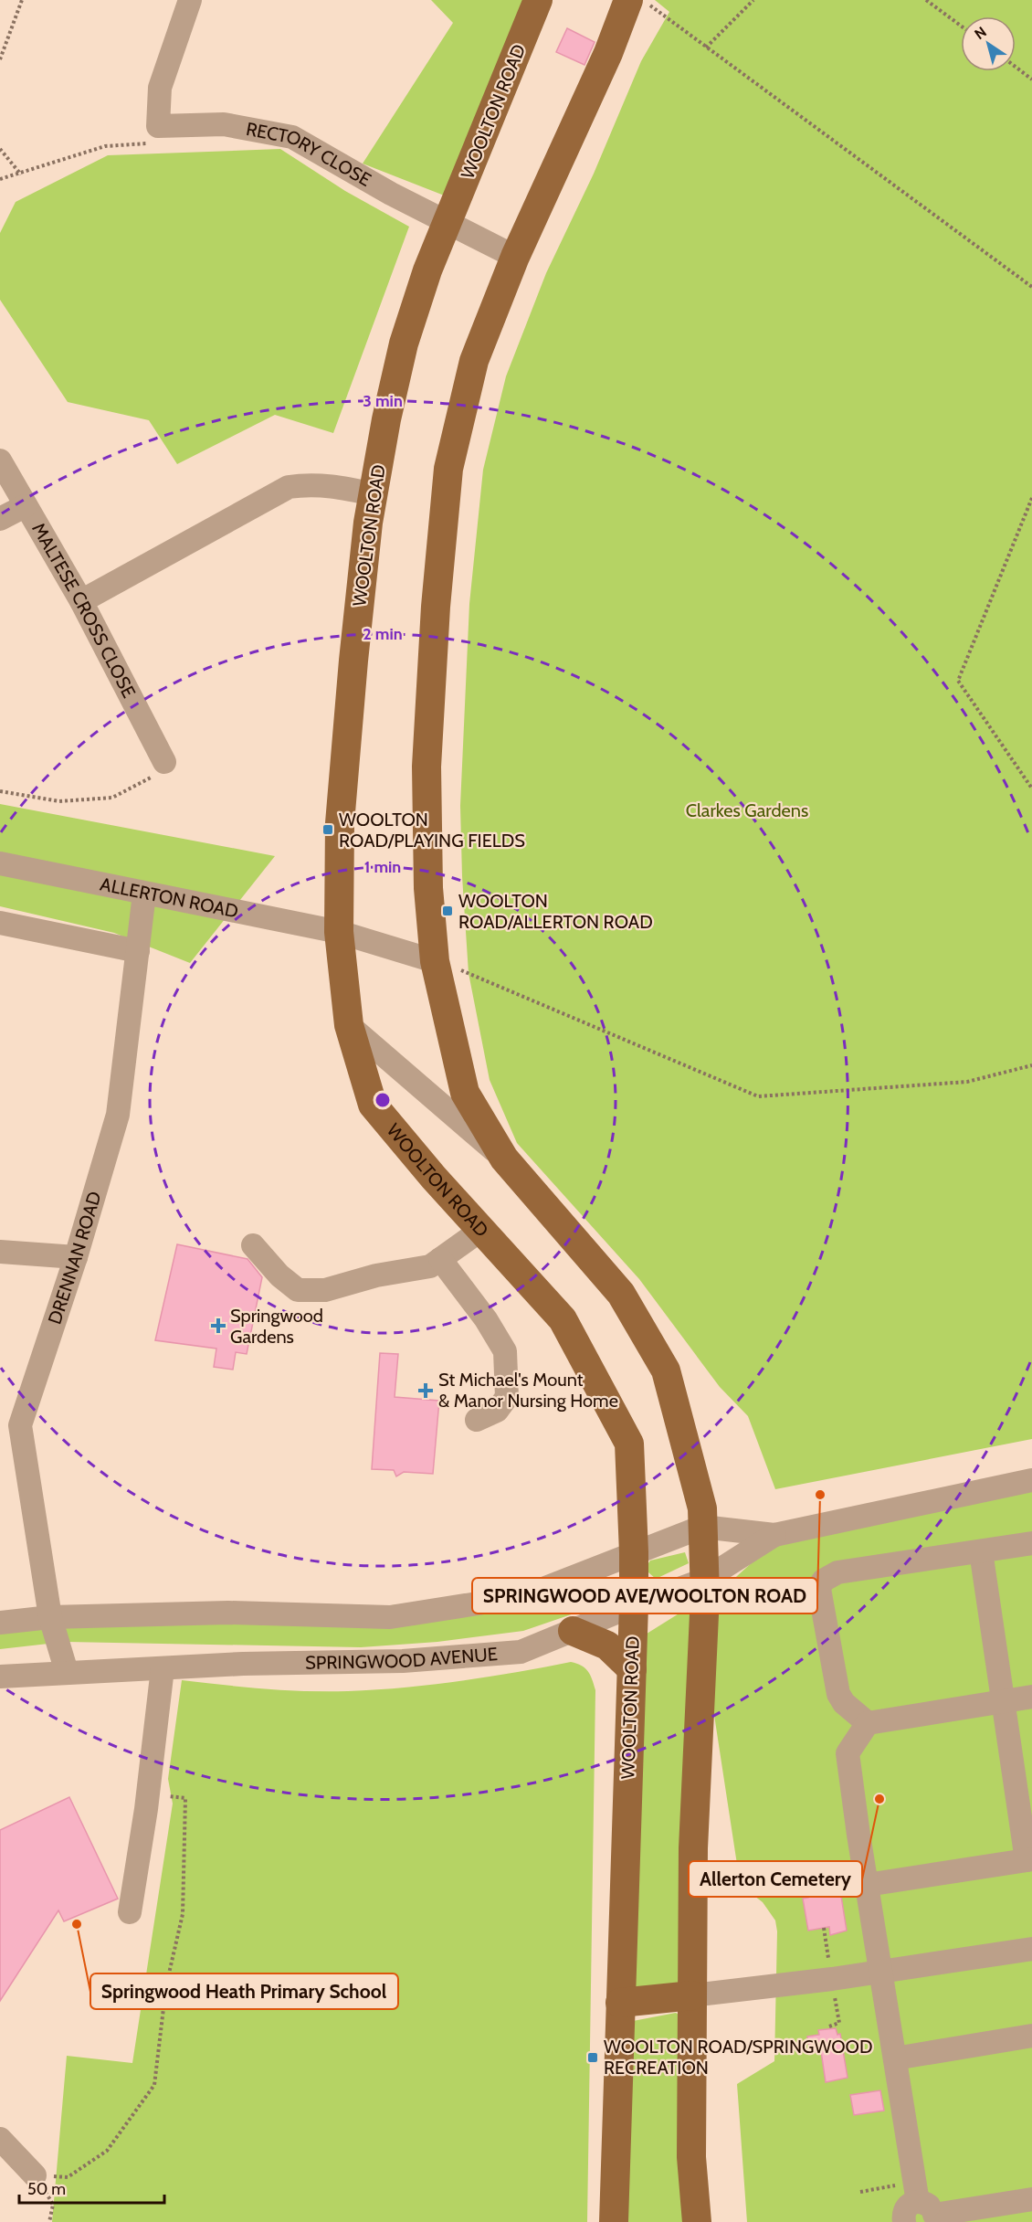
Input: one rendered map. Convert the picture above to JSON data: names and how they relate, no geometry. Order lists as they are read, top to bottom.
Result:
{
  "streets": {
    "main road": ["WOOLTON ROAD"],
    "street": [
      "RECTORY CLOSE",
      "MALTESE CROSS CLOSE",
      "ALLERTON ROAD",
      "DRENNAN ROAD",
      "SPRINGWOOD AVENUE"
    ]
  },
  "crossings": [
    ["WOOLTON ROAD", "RECTORY CLOSE"],
    ["WOOLTON ROAD", "ALLERTON ROAD"],
    ["WOOLTON ROAD", "SPRINGWOOD AVENUE"],
    ["ALLERTON ROAD", "DRENNAN ROAD"],
    ["DRENNAN ROAD", "SPRINGWOOD AVENUE"]
  ],
  "parks": ["Clarkes Gardens"],
  "places": {
    "transit": ["WOOLTON ROAD/PLAYING FIELDS", "WOOLTON ROAD/ALLERTON ROAD", "WOOLTON ROAD/SPRINGWOOD RECREATION"],
    "health": ["Springwood Gardens", "St Michael's Mount & Manor Nursing Home"],
    "other": ["SPRINGWOOD AVE/WOOLTON ROAD", "Allerton Cemetery", "Springwood Heath Primary School"]
  },
  "scale_bar": "50 m",
  "north": "top left",
  "rings": ["3 min", "2 min", "1 min"]
}
